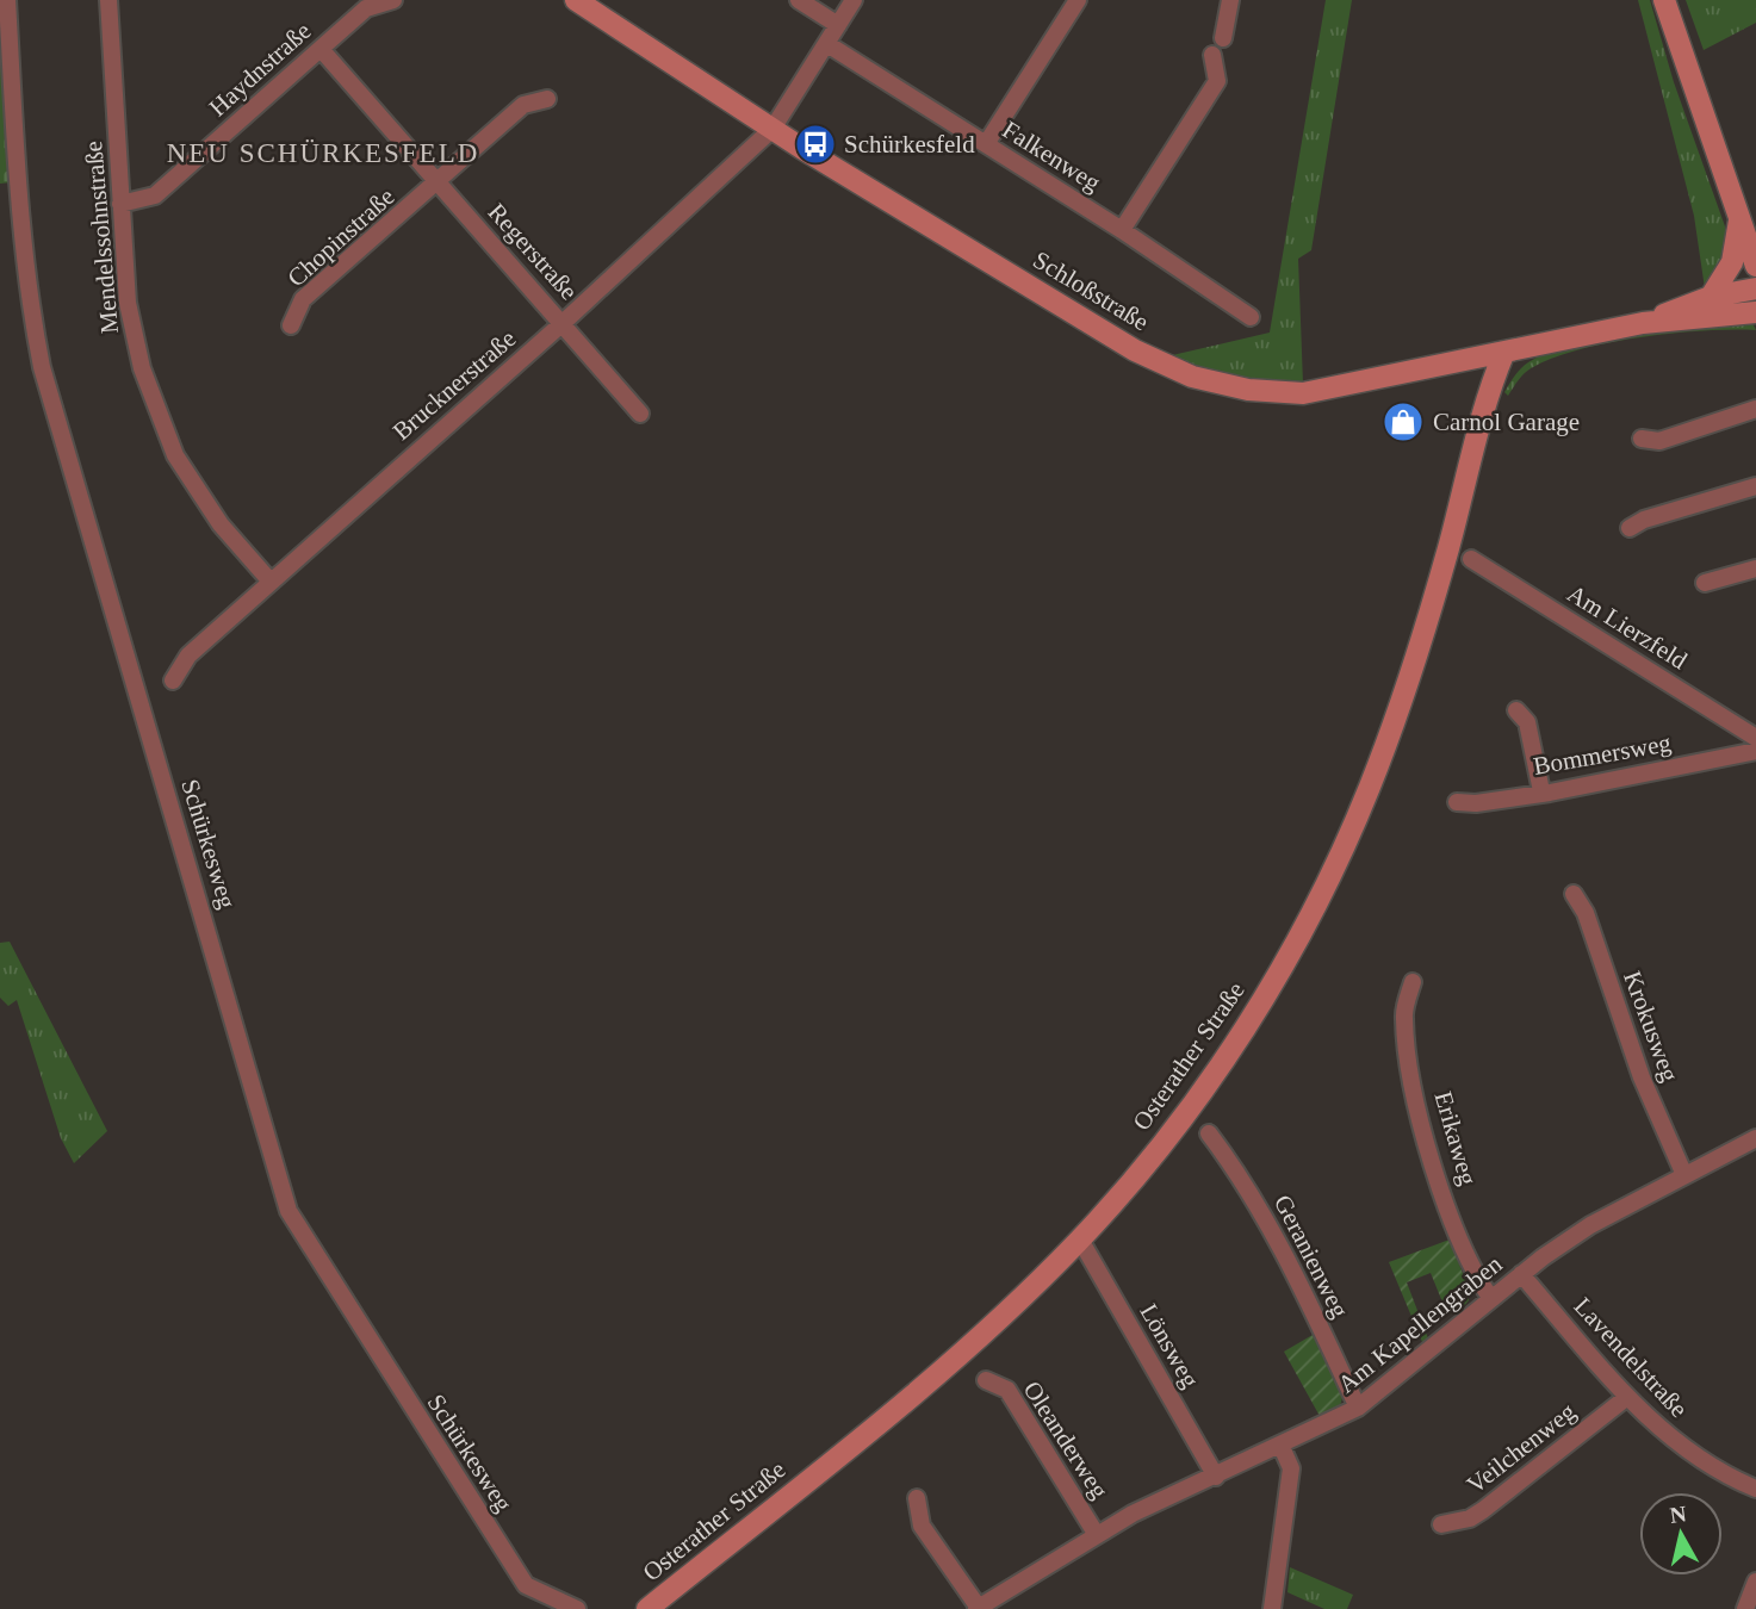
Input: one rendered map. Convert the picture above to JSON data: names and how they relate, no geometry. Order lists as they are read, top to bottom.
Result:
{
  "streets": {
    "main road": ["Schloßstraße", "Osterather Straße"],
    "street": [
      "Haydnstraße",
      "Falkenweg",
      "Mendelssohnstraße",
      "Chopinstraße",
      "Regerstraße",
      "Brucknerstraße",
      "Am Lierzfeld",
      "Bommersweg",
      "Schürkesweg",
      "Krokusweg",
      "Erikaweg",
      "Geranienweg",
      "Am Kapellengraben",
      "Lönsweg",
      "Lavendelstraße",
      "Oleanderweg",
      "Veilchenweg"
    ]
  },
  "crossings": [
    ["Haydnstraße", "Mendelssohnstraße"],
    ["Haydnstraße", "Regerstraße"],
    ["Falkenweg", "Brucknerstraße"],
    ["Mendelssohnstraße", "Brucknerstraße"],
    ["Chopinstraße", "Regerstraße"],
    ["Regerstraße", "Brucknerstraße"],
    ["Schloßstraße", "Brucknerstraße"],
    ["Schloßstraße", "Osterather Straße"],
    ["Krokusweg", "Am Kapellengraben"],
    ["Osterather Straße", "Lönsweg"],
    ["Erikaweg", "Am Kapellengraben"],
    ["Geranienweg", "Am Kapellengraben"],
    ["Am Kapellengraben", "Lönsweg"],
    ["Am Kapellengraben", "Lavendelstraße"],
    ["Am Kapellengraben", "Oleanderweg"],
    ["Lavendelstraße", "Veilchenweg"]
  ],
  "districts": ["NEU SCHÜRKESFELD"],
  "places": {
    "bus stop": ["Schürkesfeld"],
    "shop": ["Carnol Garage"]
  },
  "north": "top"
}
